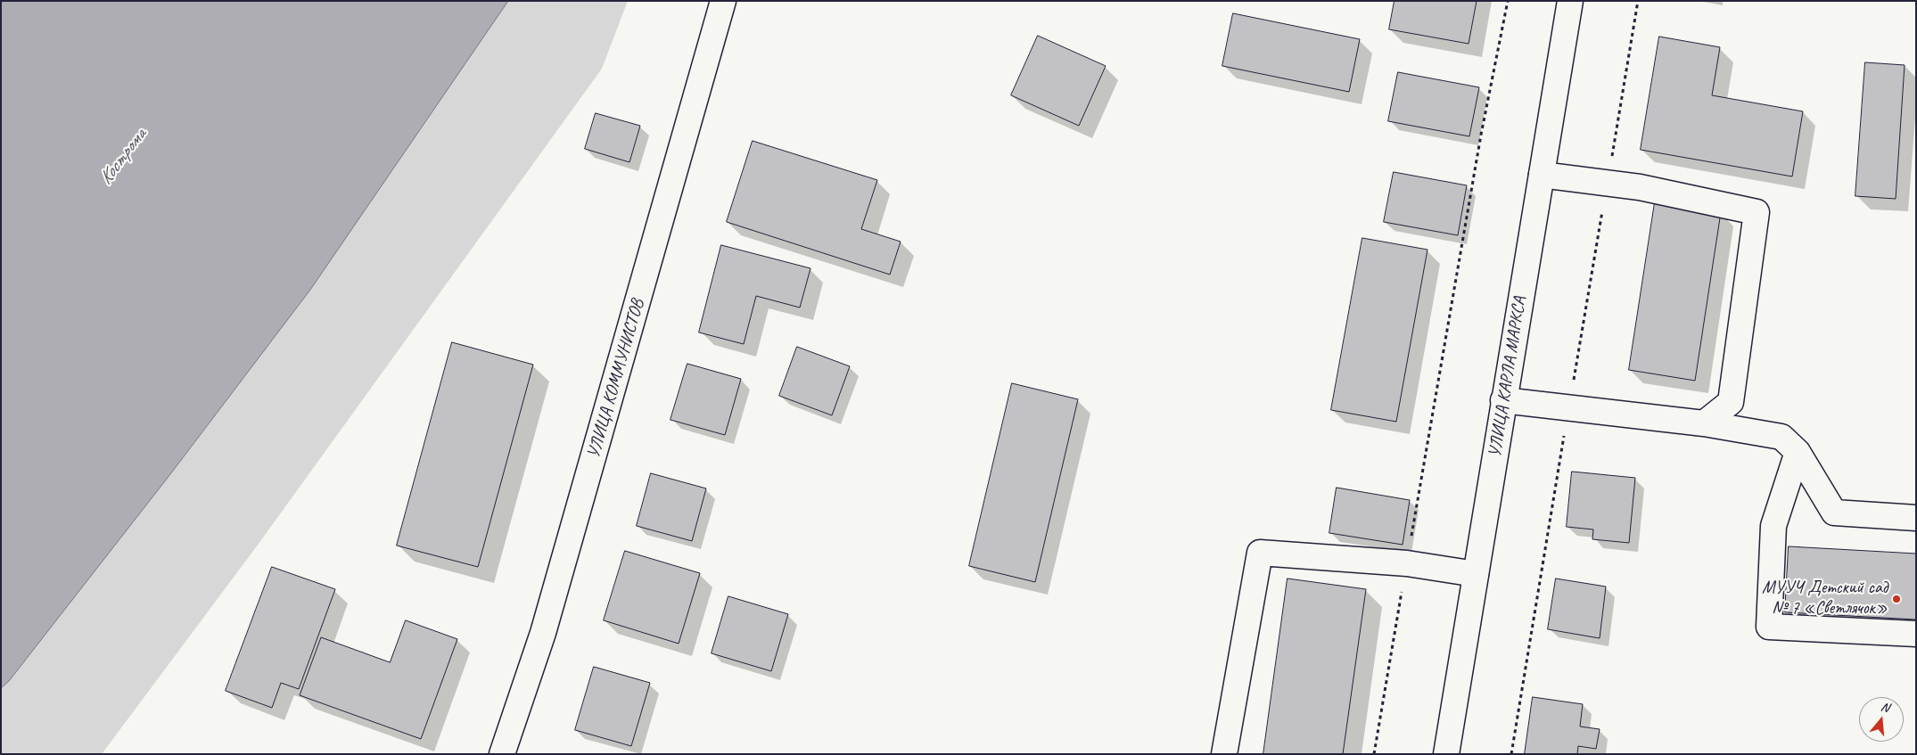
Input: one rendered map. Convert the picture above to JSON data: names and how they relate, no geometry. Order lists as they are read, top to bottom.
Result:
{
  "streets": {
    "street": ["УЛИЦА КАРЛА МАРКСА", "УЛИЦА КОММУНИСТОВ"]
  },
  "water": ["Кострома"],
  "places": ["МУУЧ Детский сад № 7 «Светлячок»"],
  "north": "top"
}
